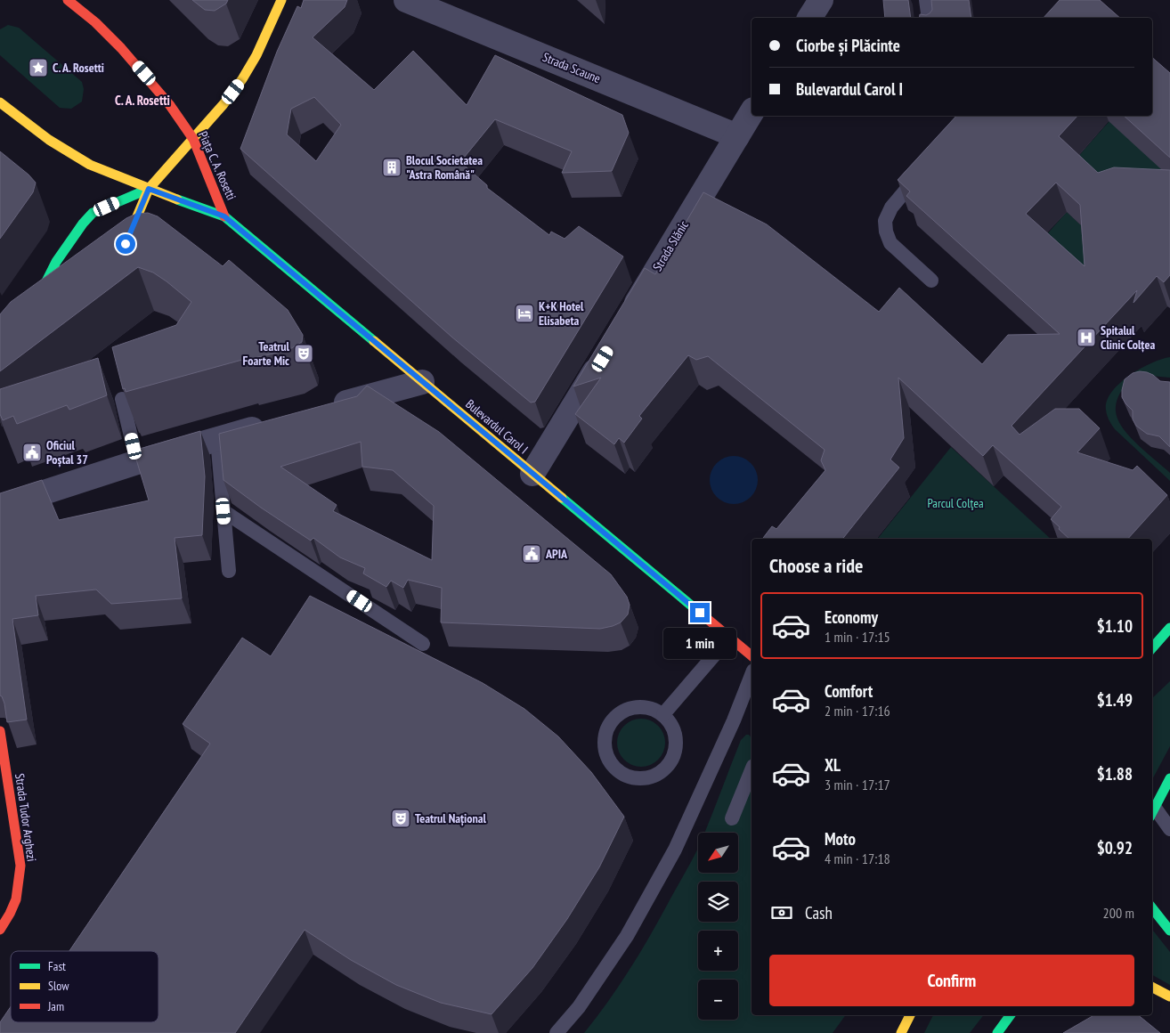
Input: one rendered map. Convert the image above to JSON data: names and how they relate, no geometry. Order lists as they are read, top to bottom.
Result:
{
  "streets": {
    "main road": ["Piața C. A. Rosetti", "Bulevardul Carol I", "Strada Tudor Arghezi"],
    "street": ["Strada Scaune", "Strada Slănic"]
  },
  "crossings": [
    ["Strada Scaune", "Strada Slănic"],
    ["Piața C. A. Rosetti", "Bulevardul Carol I"]
  ],
  "districts": ["C. A. Rosetti"],
  "parks": ["Parcul Colţea"],
  "places": {
    "place": ["C. A. Rosetti"],
    "building": ["Blocul Societatea \"Astra Română\""],
    "hotel": ["K+K Hotel Elisabeta"],
    "hospital": ["Spitalul Clinic Colțea"],
    "theatre": ["Teatrul Foarte Mic", "Teatrul Național"],
    "public building": ["Oficiul Poștal 37", "APIA"]
  },
  "legend": ["Fast", "Slow", "Jam"],
  "north": "bottom left",
  "page": {
    "banner": ["Ciorbe și Plăcinte", "Bulevardul Carol I"],
    "heading": "Choose a ride",
    "list": [
      {
        "name": "Economy",
        "note": "1 min · 17:15",
        "value": "$1.10"
      },
      {
        "name": "Comfort",
        "note": "2 min · 17:16",
        "value": "$1.49"
      },
      {
        "name": "XL",
        "note": "3 min · 17:17",
        "value": "$1.88"
      },
      {
        "name": "Moto",
        "note": "4 min · 17:18",
        "value": "$0.92"
      }
    ],
    "bubble": "1 min",
    "map_buttons": ["+", "−"],
    "pay": ["Cash", "200 m"],
    "buttons": "Confirm"
  }
}
